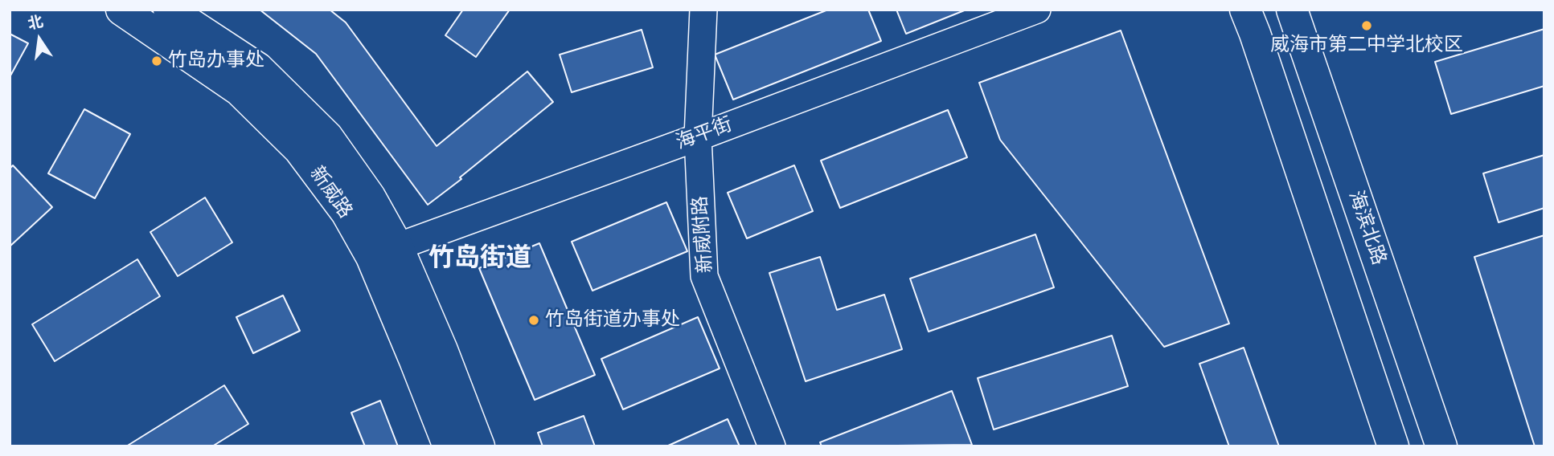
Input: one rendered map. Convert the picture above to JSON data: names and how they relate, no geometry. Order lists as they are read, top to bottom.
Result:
{
  "streets": {
    "main road": ["新威路", "海滨北路"],
    "street": ["海平街", "新威附路"]
  },
  "crossings": [
    ["海平街", "新威路"],
    ["海平街", "新威附路"]
  ],
  "districts": ["竹岛街道"],
  "places": ["威海市第二中学北校区", "竹岛办事处", "竹岛街道办事处"],
  "north": "top"
}
